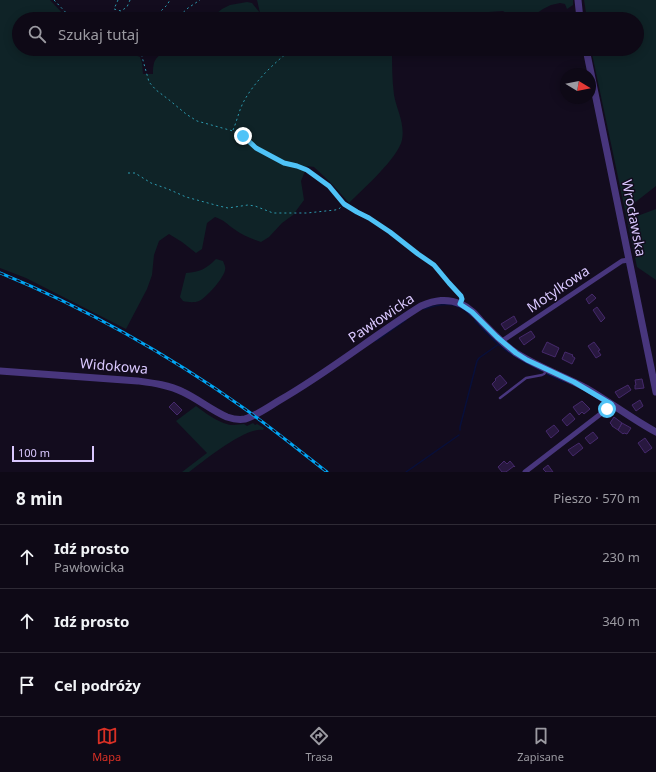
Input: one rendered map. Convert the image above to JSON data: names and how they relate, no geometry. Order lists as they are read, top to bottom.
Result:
{
  "streets": {
    "street": [
      "Wrocławska",
      "Motylkowa",
      "Pawłowicka",
      "Widokowa"
    ]
  },
  "crossings": [
    ["Wrocławska", "Motylkowa"],
    ["Motylkowa", "Pawłowicka"],
    ["Pawłowicka", "Widokowa"]
  ],
  "scale_bar": "100 m",
  "north": "right",
  "page": {
    "search": "Szukaj tutaj",
    "scale": "100 m",
    "heading": ["8 min", "Pieszo · 570 m"],
    "list": [
      ["Idź prosto", "Pawłowicka", "230 m"],
      ["Idź prosto", "340 m"],
      "Cel podróży"
    ],
    "nav": ["Mapa", "Trasa", "Zapisane"]
  }
}
